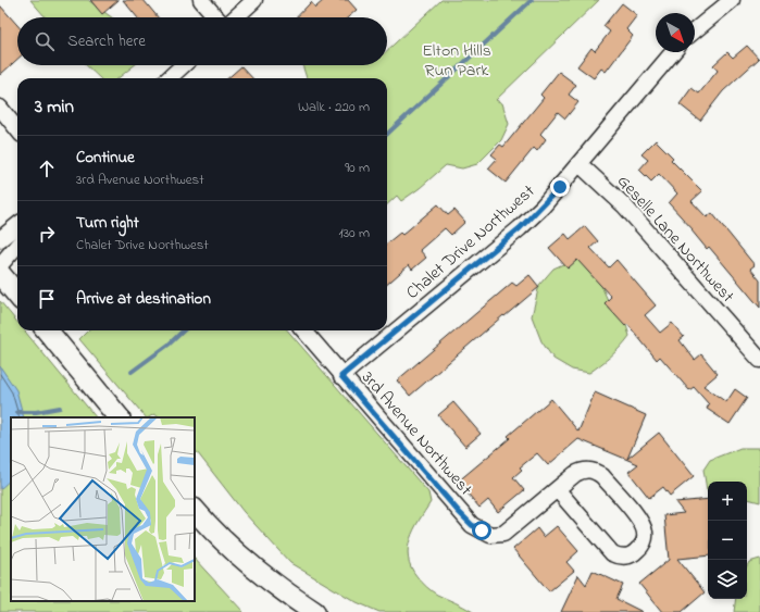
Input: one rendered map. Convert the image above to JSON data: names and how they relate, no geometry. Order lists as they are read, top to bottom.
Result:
{
  "streets": {
    "street": ["Geselle Lane Northwest", "Chalet Drive Northwest", "3rd Avenue Northwest"]
  },
  "crossings": [
    ["Geselle Lane Northwest", "Chalet Drive Northwest"],
    ["Chalet Drive Northwest", "3rd Avenue Northwest"]
  ],
  "parks": ["Elton Hills Run Park"],
  "north": "bottom right",
  "page": {
    "search": "Search here",
    "heading": ["3 min", "Walk · 220 m"],
    "list": [
      ["Continue", "3rd Avenue Northwest", "90 m"],
      ["Turn right", "Chalet Drive Northwest", "130 m"],
      "Arrive at destination"
    ],
    "map_buttons": ["+", "−"]
  }
}
